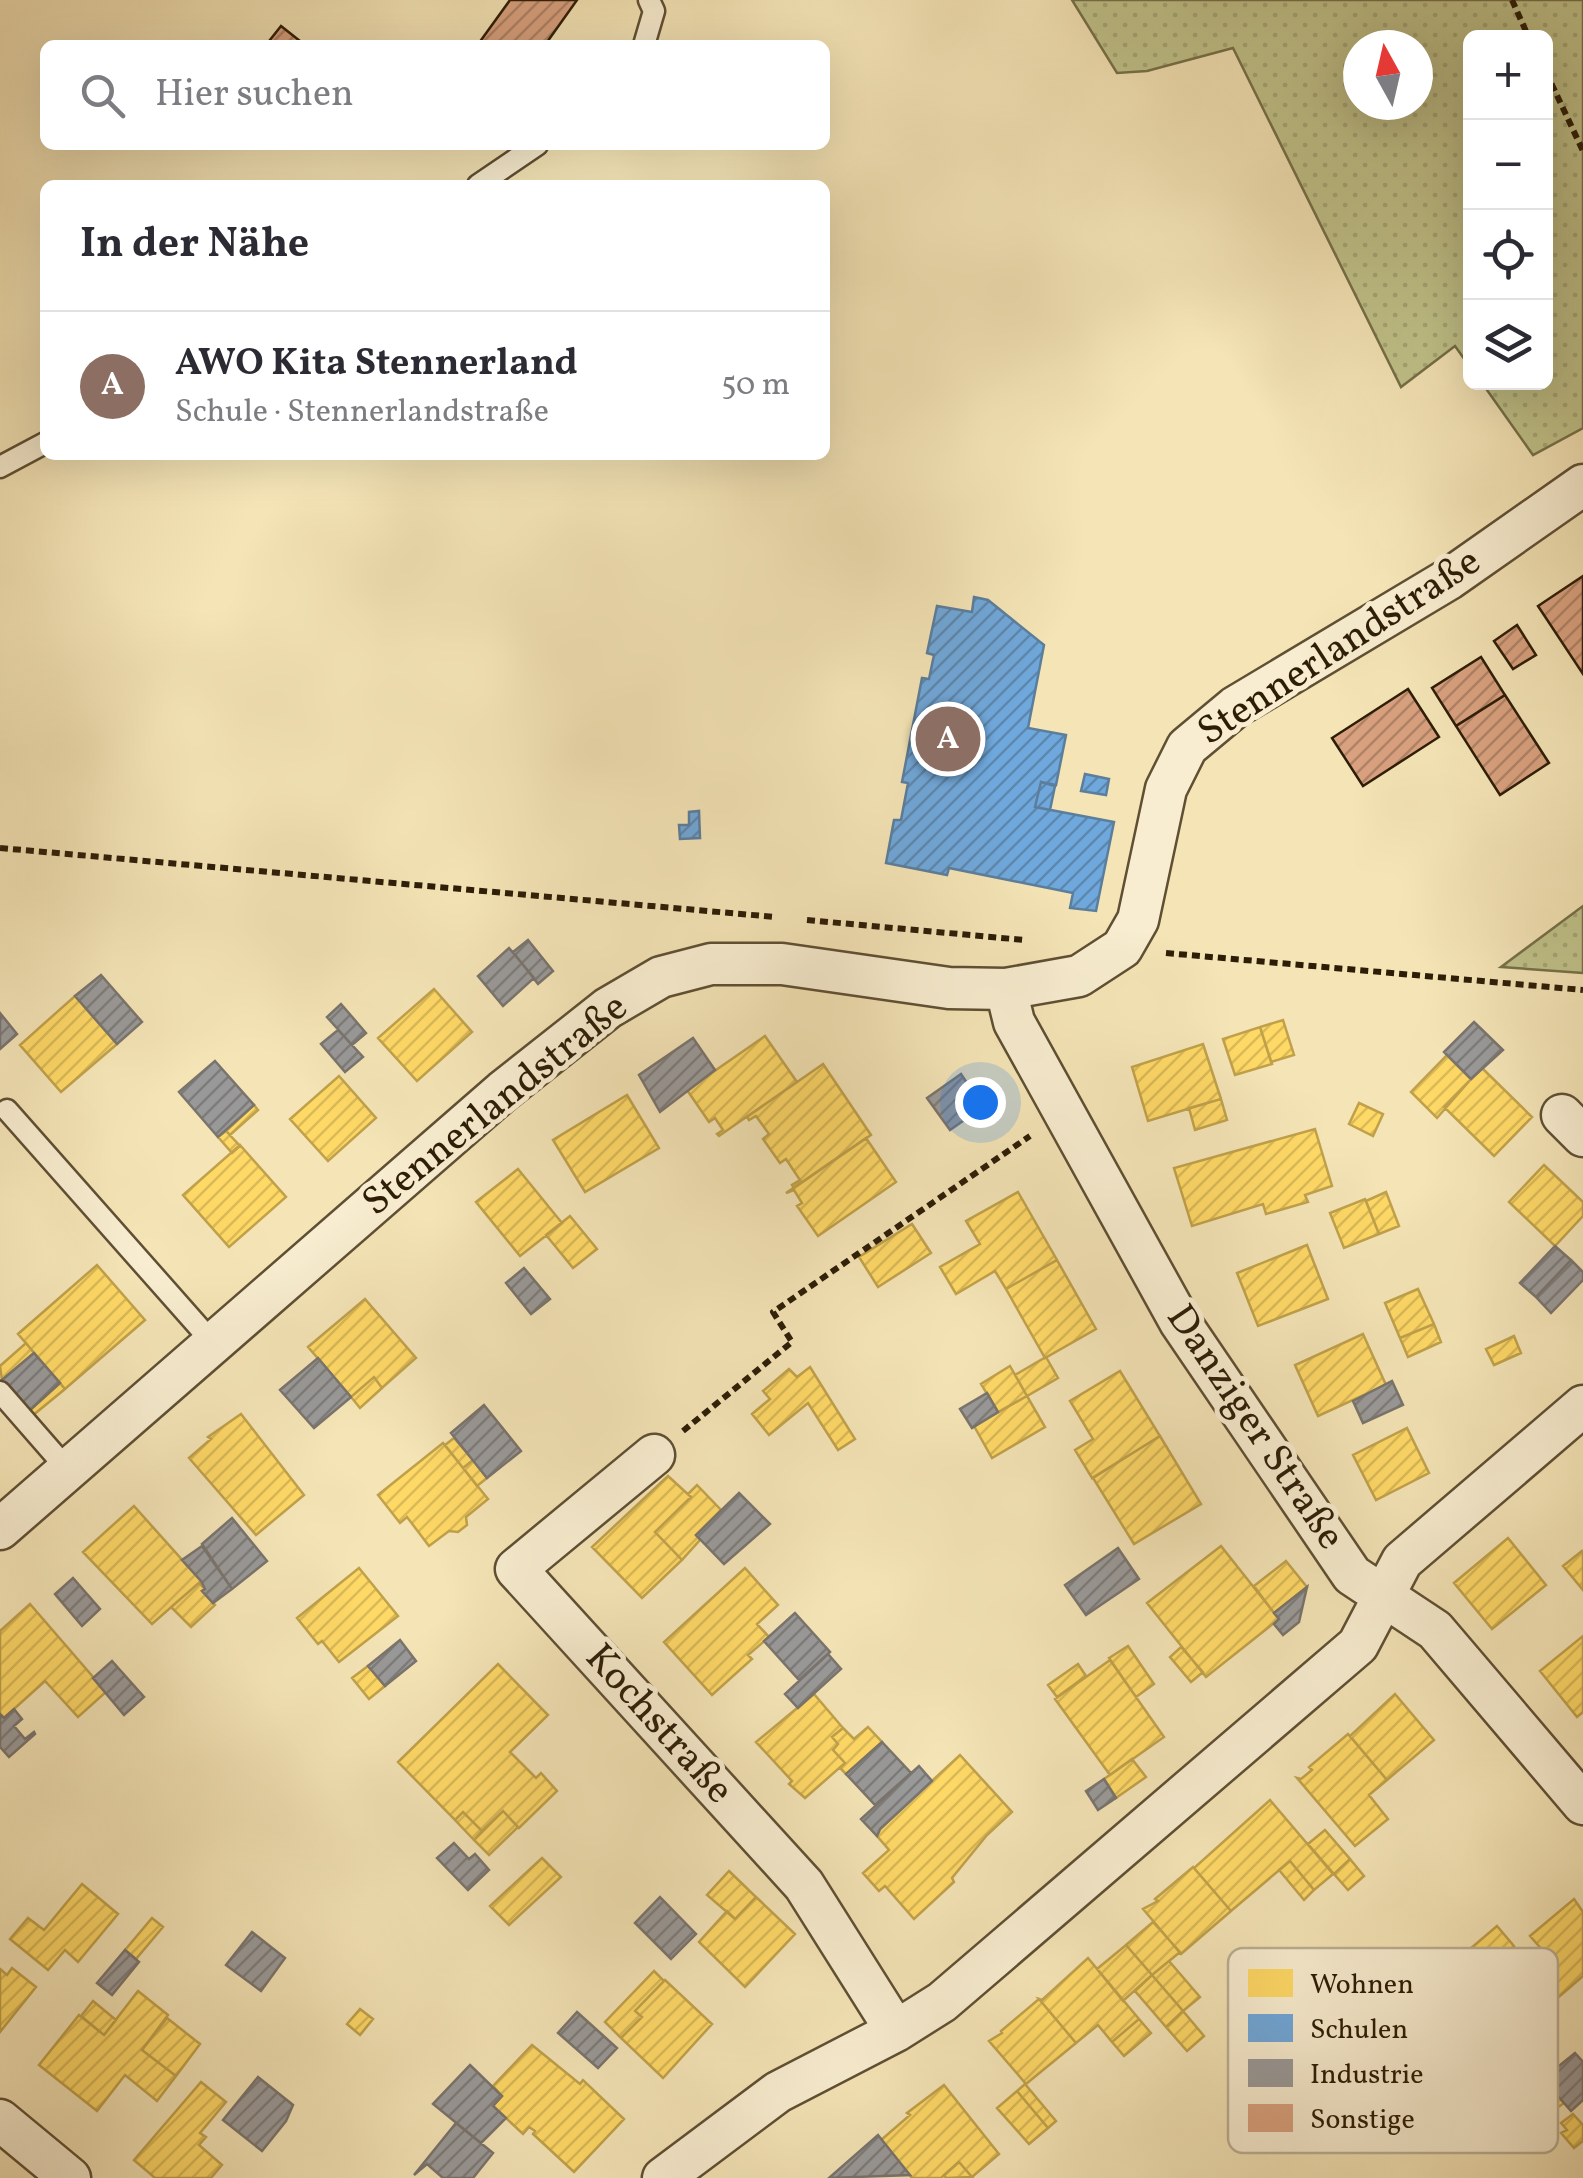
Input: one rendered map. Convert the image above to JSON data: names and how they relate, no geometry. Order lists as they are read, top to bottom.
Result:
{
  "streets": {
    "street": ["Stennerlandstraße", "Danziger Straße", "Kochstraße"]
  },
  "crossings": [
    ["Stennerlandstraße", "Danziger Straße"]
  ],
  "legend": [
    "Wohnen",
    "Schulen",
    "Industrie",
    "Sonstige"
  ],
  "north": "top",
  "page": {
    "map_buttons": ["+", "−"],
    "search": "Hier suchen",
    "heading": "In der Nähe",
    "list": [
      {
        "mark": "A",
        "name": "AWO Kita Stennerland",
        "note": "Schule · Stennerlandstraße",
        "value": "50 m"
      }
    ],
    "pins": "A"
  }
}
